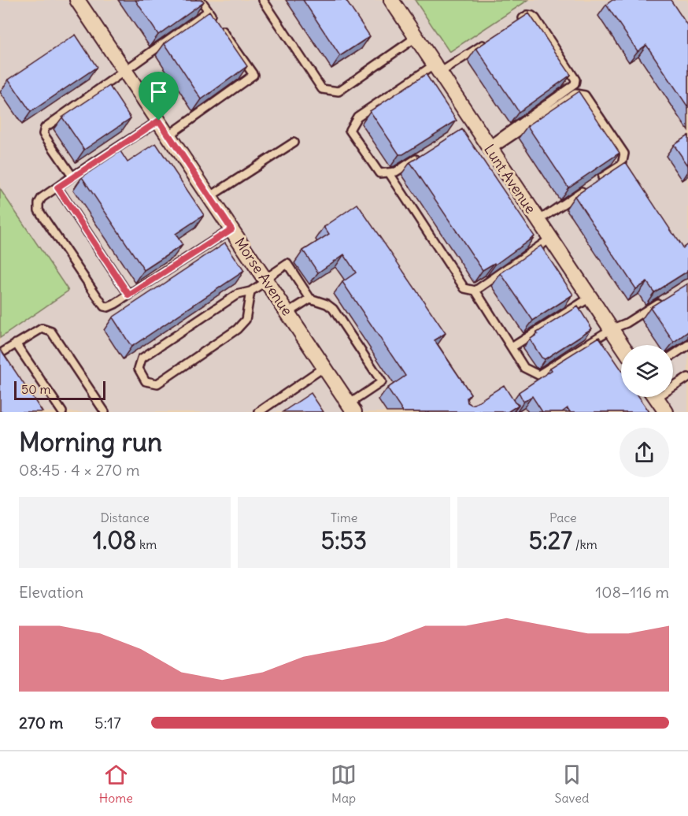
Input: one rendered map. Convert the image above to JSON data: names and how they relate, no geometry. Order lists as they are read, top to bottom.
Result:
{
  "streets": {
    "street": ["Lunt Avenue", "Morse Avenue"]
  },
  "scale_bar": "50 m",
  "page": {
    "scale": "50 m",
    "heading": ["Morning run", "08:45 · 4 × 270 m"],
    "stats": [
      ["Distance", "1.08 km"],
      ["Time", "5:53"],
      ["Pace", "5:27 /km"]
    ],
    "chart": ["Elevation", "108–116 m"],
    "list": [
      {
        "name": "270 m",
        "note": "5:17"
      }
    ],
    "tabs": ["Home", "Map", "Saved"]
  }
}
